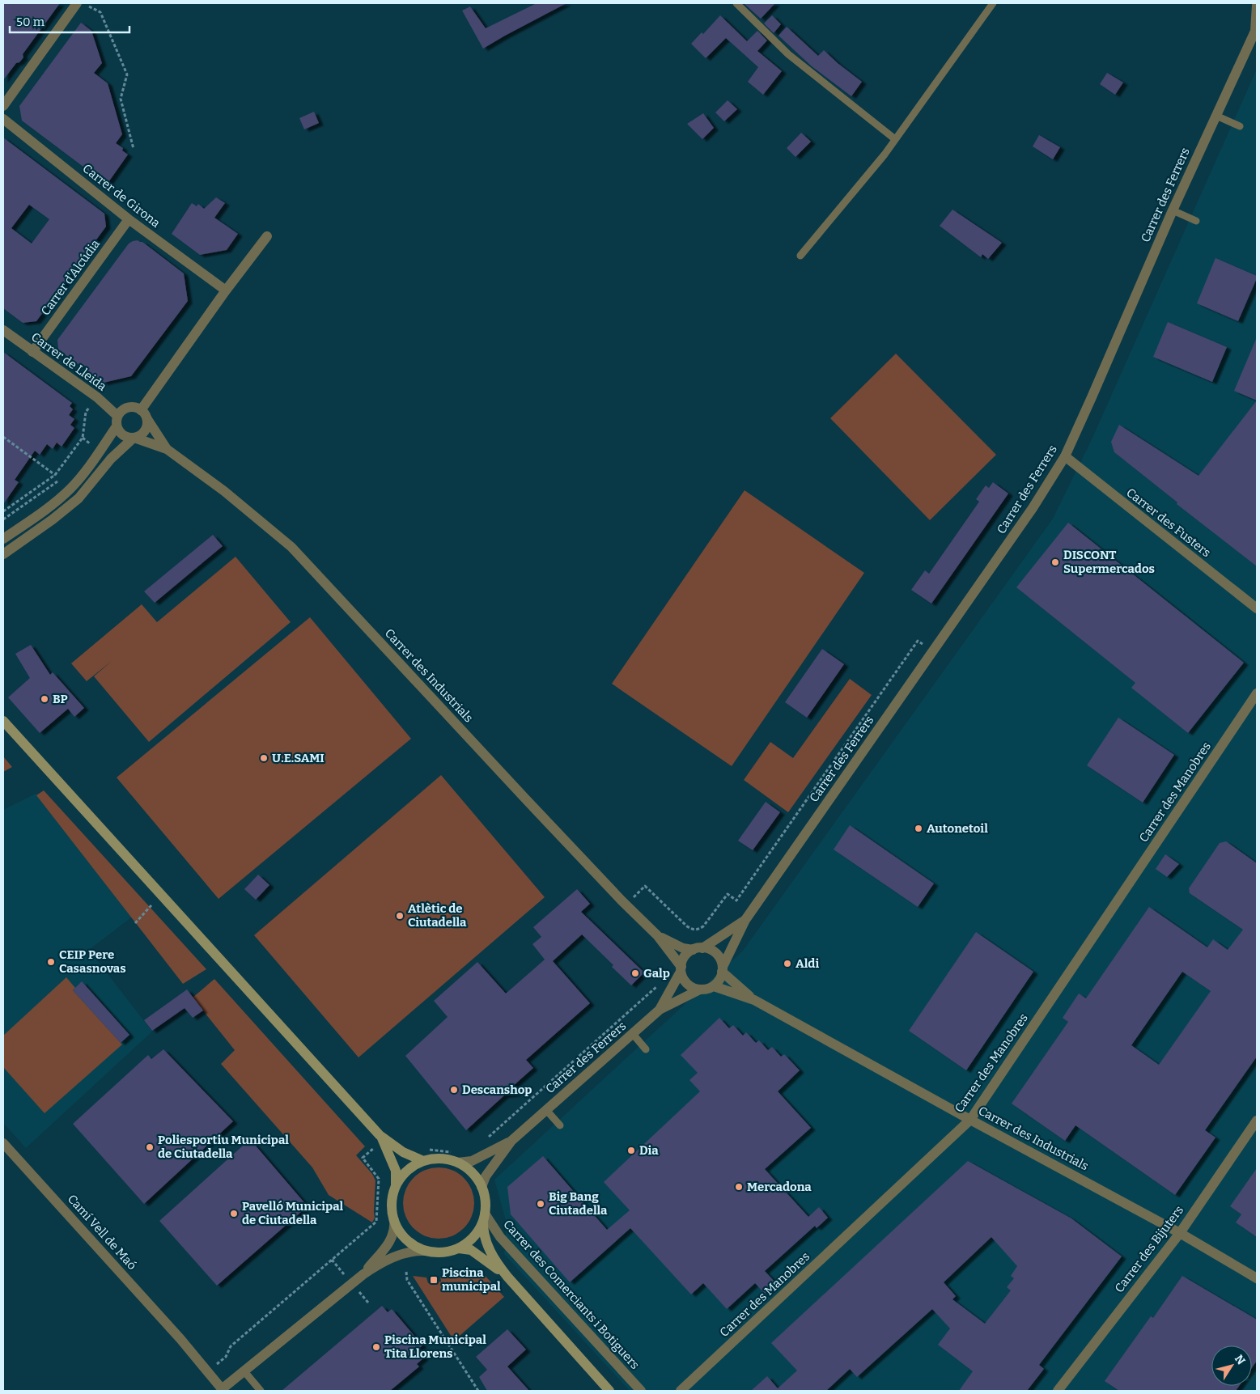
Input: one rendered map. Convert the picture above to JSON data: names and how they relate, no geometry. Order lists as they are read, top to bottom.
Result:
{
  "streets": {
    "street": [
      "Carrer des Ferrers",
      "Carrer de Girona",
      "Carrer d'Alcúdia",
      "Carrer de Lleida",
      "Carrer des Fusters",
      "Carrer des Industrials",
      "Carrer des Manobres",
      "Camí Vell de Maó",
      "Carrer des Bijuters",
      "Carrer des Comerciants i Botiguers"
    ]
  },
  "crossings": [
    ["Carrer des Ferrers", "Carrer des Fusters"],
    ["Carrer des Ferrers", "Carrer des Industrials"],
    ["Carrer des Ferrers", "Carrer des Comerciants i Botiguers"],
    ["Carrer de Girona", "Carrer d'Alcúdia"],
    ["Carrer d'Alcúdia", "Carrer de Lleida"],
    ["Carrer de Lleida", "Carrer des Industrials"],
    ["Carrer des Industrials", "Carrer des Manobres"],
    ["Carrer des Industrials", "Carrer des Bijuters"]
  ],
  "places": {
    "other": [
      "DISCONT Supermercados",
      "BP",
      "U.E.SAMI",
      "Autonetoil",
      "Atlètic de Ciutadella",
      "CEIP Pere Casasnovas",
      "Aldi",
      "Galp",
      "Descanshop",
      "Poliesportiu Municipal de Ciutadella",
      "Dia",
      "Mercadona",
      "Big Bang Ciutadella",
      "Pavelló Municipal de Ciutadella",
      "Piscina Municipal Tita Llorens"
    ],
    "transit": ["Piscina municipal"]
  },
  "scale_bar": "50 m",
  "north": "top right"
}
